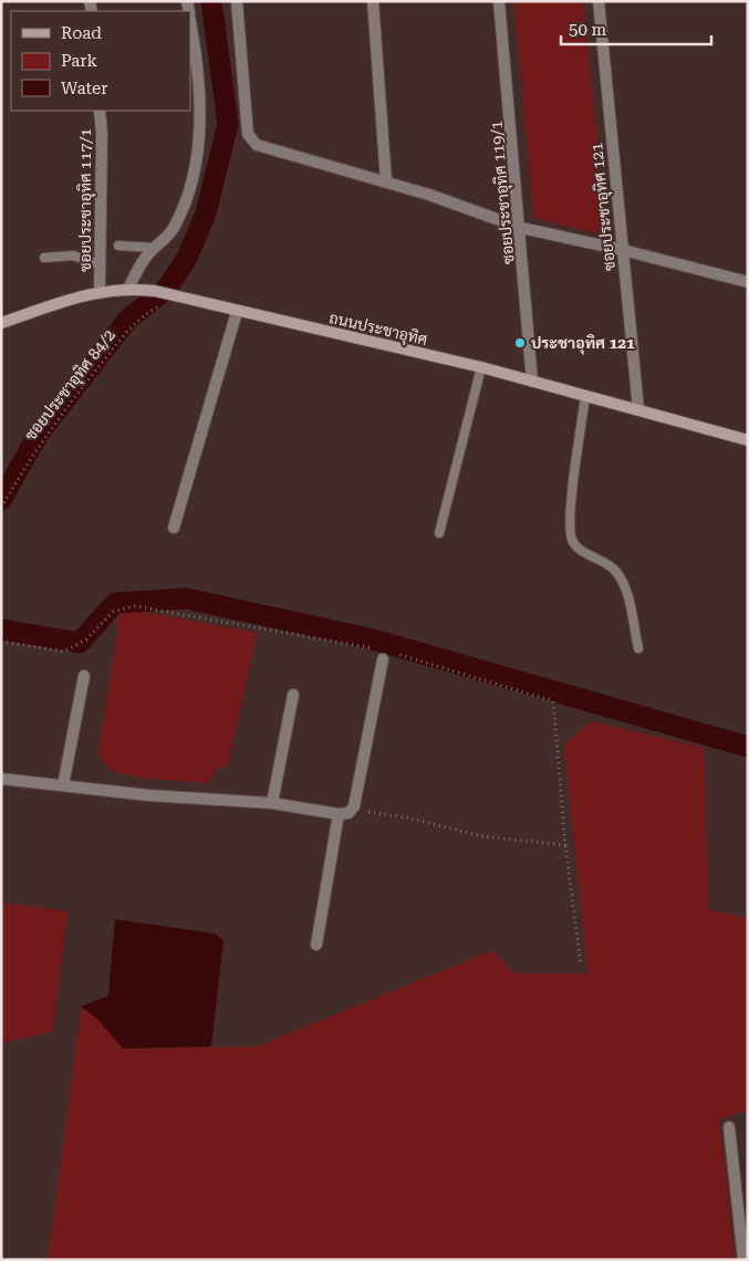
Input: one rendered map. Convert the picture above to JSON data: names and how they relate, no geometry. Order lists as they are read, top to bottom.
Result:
{
  "streets": {
    "main road": ["ถนนประชาอุทิศ"],
    "street": ["ซอยประชาอุทิศ 119/1", "ซอยประชาอุทิศ 117/1", "ซอยประชาอุทิศ 121"],
    "path": ["ซอยประชาอุทิศ 84/2"]
  },
  "crossings": [
    ["ซอยประชาอุทิศ 119/1", "ถนนประชาอุทิศ"],
    ["ซอยประชาอุทิศ 117/1", "ถนนประชาอุทิศ"],
    ["ซอยประชาอุทิศ 121", "ถนนประชาอุทิศ"],
    ["ถนนประชาอุทิศ", "ซอยประชาอุทิศ 84/2"]
  ],
  "places": ["ประชาอุทิศ 121"],
  "legend": ["Road", "Park", "Water"],
  "scale_bar": "50 m"
}
